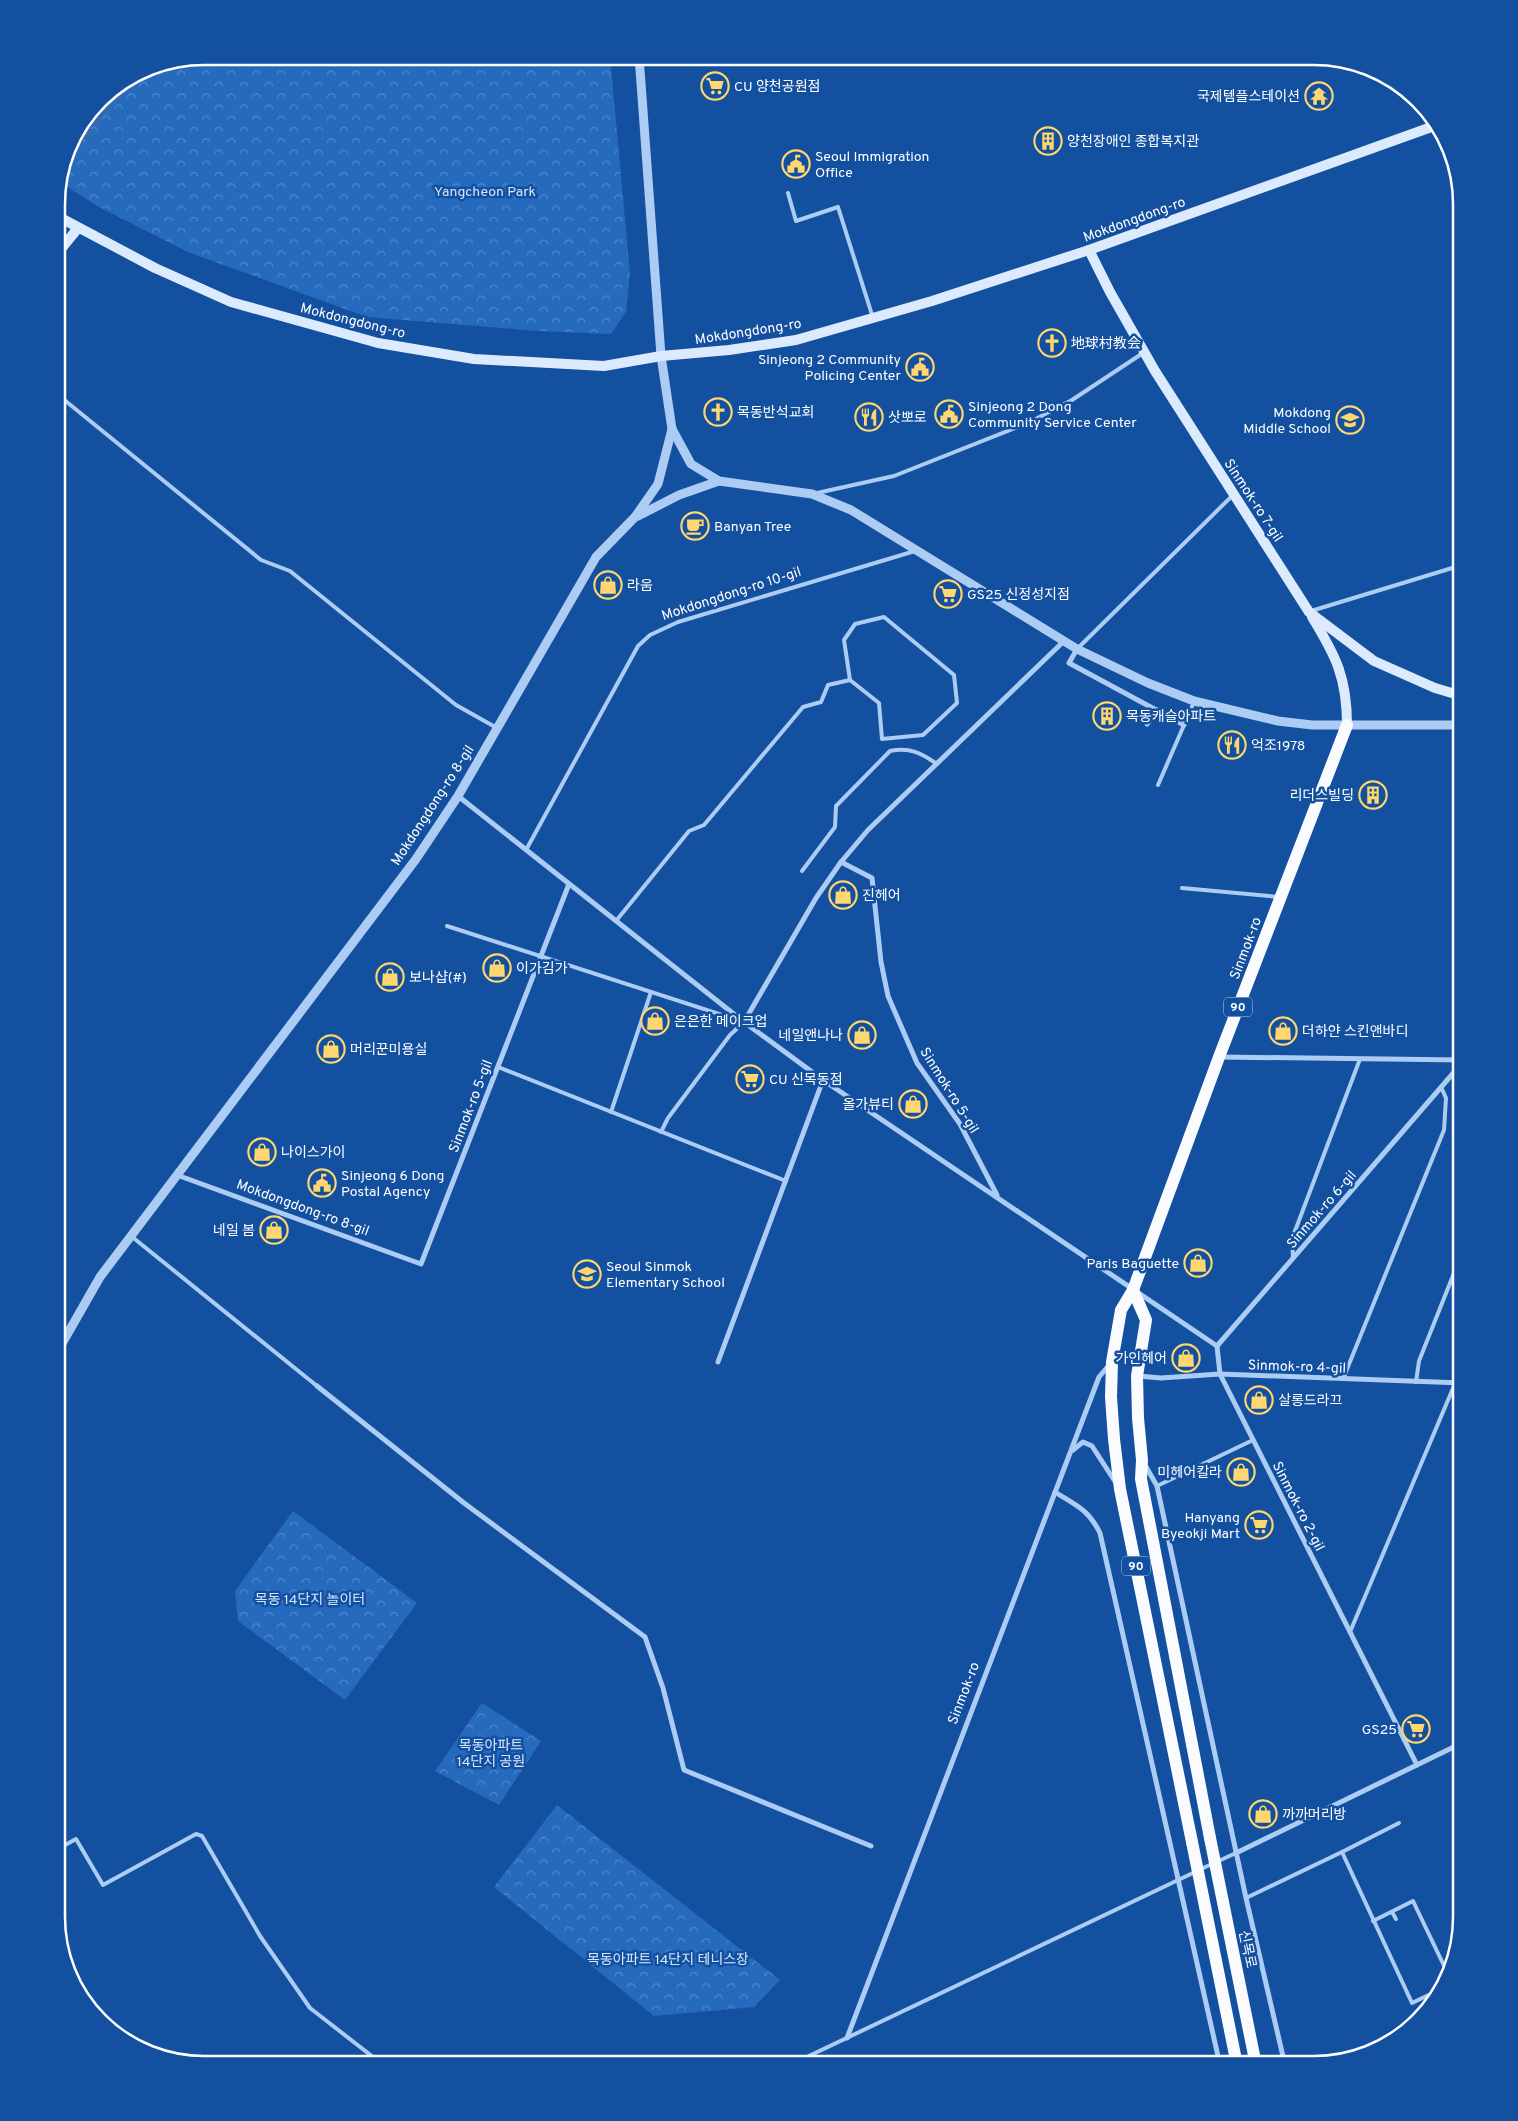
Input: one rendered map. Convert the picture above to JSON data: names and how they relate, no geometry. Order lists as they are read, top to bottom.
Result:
{
  "streets": {
    "main road": [
      "Mokdongdong-ro",
      "Sinmok-ro 7-gil",
      "Sinmok-ro",
      "90",
      "신목로"
    ],
    "street": [
      "Mokdongdong-ro 8-gil",
      "Sinmok-ro 5-gil",
      "Sinmok-ro 6-gil",
      "Sinmok-ro 4-gil",
      "Sinmok-ro 2-gil"
    ],
    "lane": ["Mokdongdong-ro 10-gil"]
  },
  "crossings": [
    ["Mokdongdong-ro", "Sinmok-ro 7-gil"],
    ["Mokdongdong-ro 10-gil", "Sinmok-ro 5-gil"],
    ["Mokdongdong-ro 8-gil", "Sinmok-ro 5-gil"],
    ["Sinmok-ro", "90"],
    ["Sinmok-ro", "Sinmok-ro 5-gil"],
    ["Sinmok-ro", "Sinmok-ro 6-gil"],
    ["90", "Sinmok-ro 5-gil"],
    ["90", "Sinmok-ro 4-gil"],
    ["90", "신목로"],
    ["Sinmok-ro 6-gil", "Sinmok-ro 2-gil"],
    ["Sinmok-ro 4-gil", "Sinmok-ro 2-gil"]
  ],
  "parks": [
    "Yangcheon Park",
    "목동 14단지 놀이터",
    "목동아파트 14단지 공원",
    "목동아파트 14단지 테니스장"
  ],
  "places": {
    "supermarket": [
      "CU 양천공원점",
      "GS25 신정성지점",
      "CU 신목동점",
      "Hanyang Byeokji Mart",
      "GS25"
    ],
    "temple": ["국제템플스테이션"],
    "building": ["양천장애인 종합복지관", "목동캐슬아파트", "리더스빌딩"],
    "public building": [
      "Seoul Immigration Office",
      "Sinjeong 2 Community Policing Center",
      "Sinjeong 2 Dong Community Service Center",
      "Sinjeong 6 Dong Postal Agency"
    ],
    "church": ["地球村教会", "목동반석교회"],
    "restaurant": ["삿뽀로", "억조1978"],
    "school or university": ["Mokdong Middle School", "Seoul Sinmok Elementary School"],
    "cafe": ["Banyan Tree"],
    "shop": [
      "라움",
      "진헤어",
      "이가김가",
      "보나샵(#)",
      "은은한 메이크업",
      "더하얀 스킨앤바디",
      "네일앤나나",
      "머리꾼미용실",
      "올가뷰티",
      "나이스가이",
      "네일 봄",
      "Paris Baguette",
      "가인헤어",
      "살롱드라끄",
      "미헤어칼라",
      "까까머리방"
    ]
  }
}
